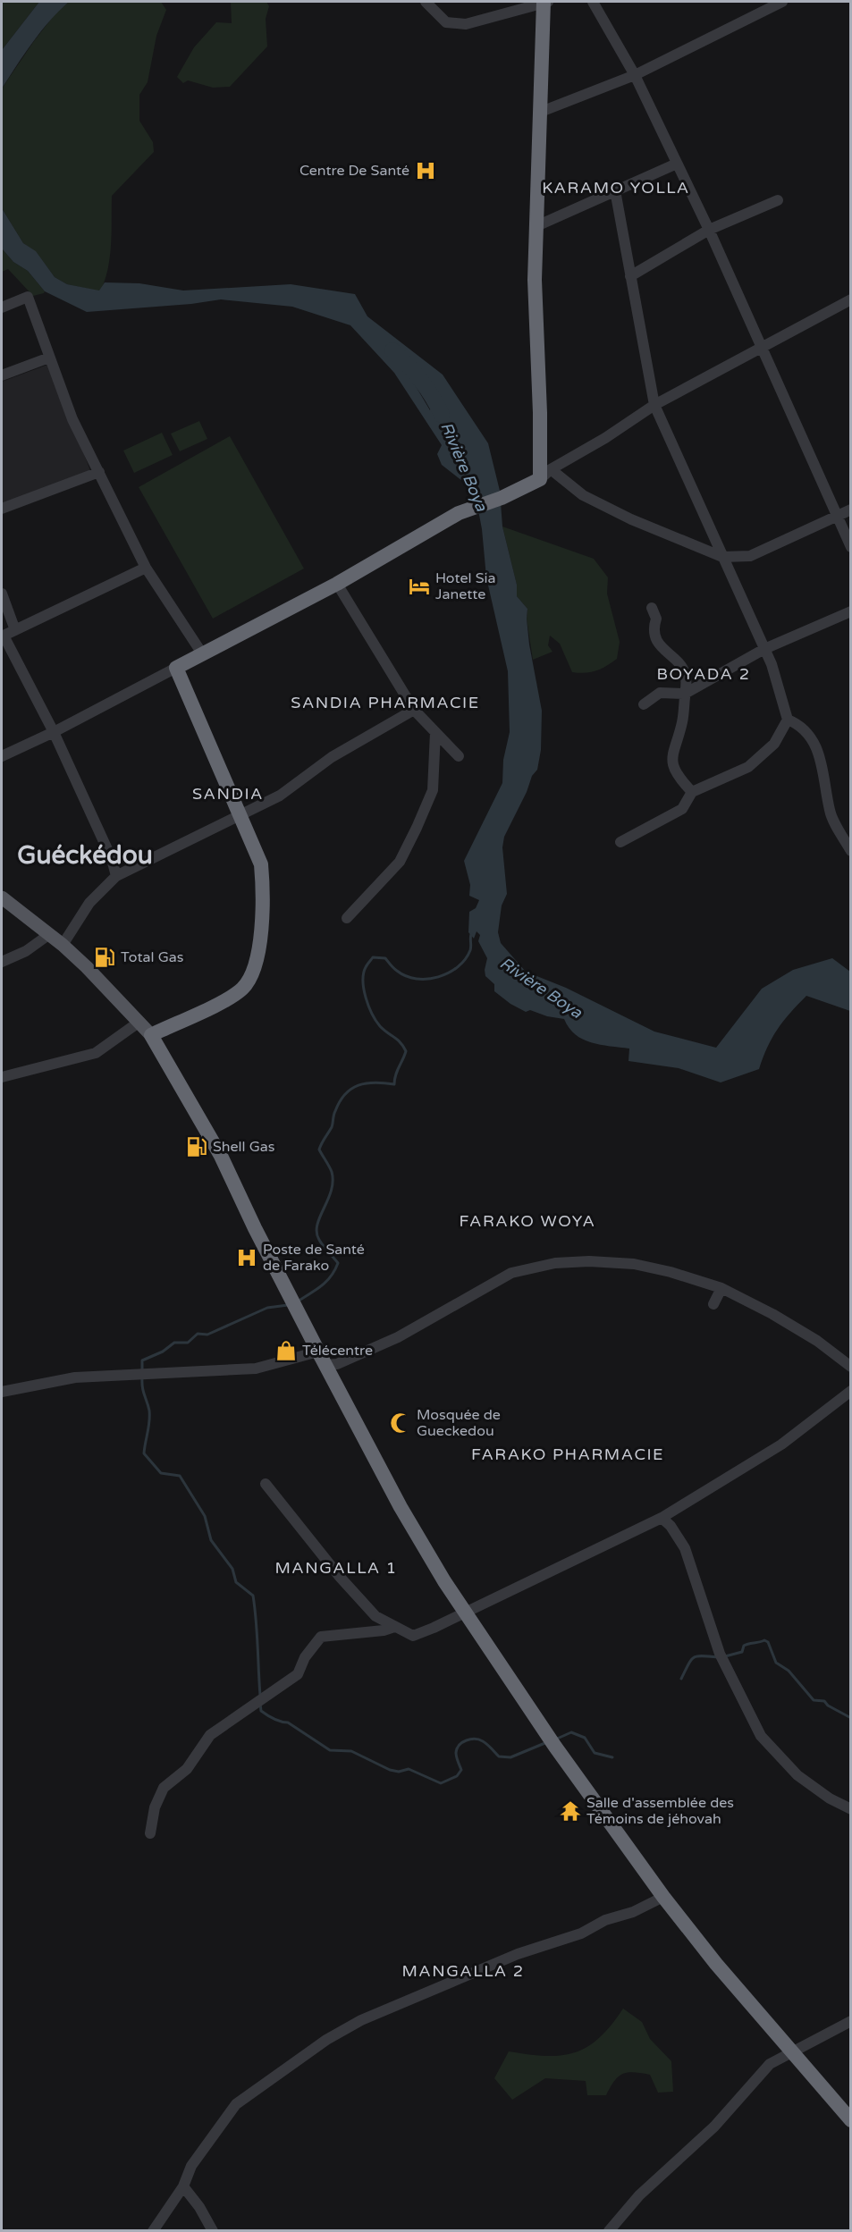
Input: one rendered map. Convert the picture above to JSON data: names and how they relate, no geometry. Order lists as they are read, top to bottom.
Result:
{
  "districts": [
    "KARAMO YOLLA",
    "BOYADA 2",
    "SANDIA PHARMACIE",
    "SANDIA",
    "Guéckédou",
    "FARAKO WOYA",
    "FARAKO PHARMACIE",
    "MANGALLA 1",
    "MANGALLA 2"
  ],
  "water": ["Rivière Boya"],
  "places": {
    "hospital": ["Centre De Santé", "Poste de Santé de Farako"],
    "hotel": ["Hotel Sia Janette"],
    "fuel station": ["Total Gas", "Shell Gas"],
    "shop": ["Télécentre"],
    "mosque": ["Mosquée de Gueckedou"],
    "temple": ["Salle d'assemblée des Témoins de jéhovah"]
  }
}
